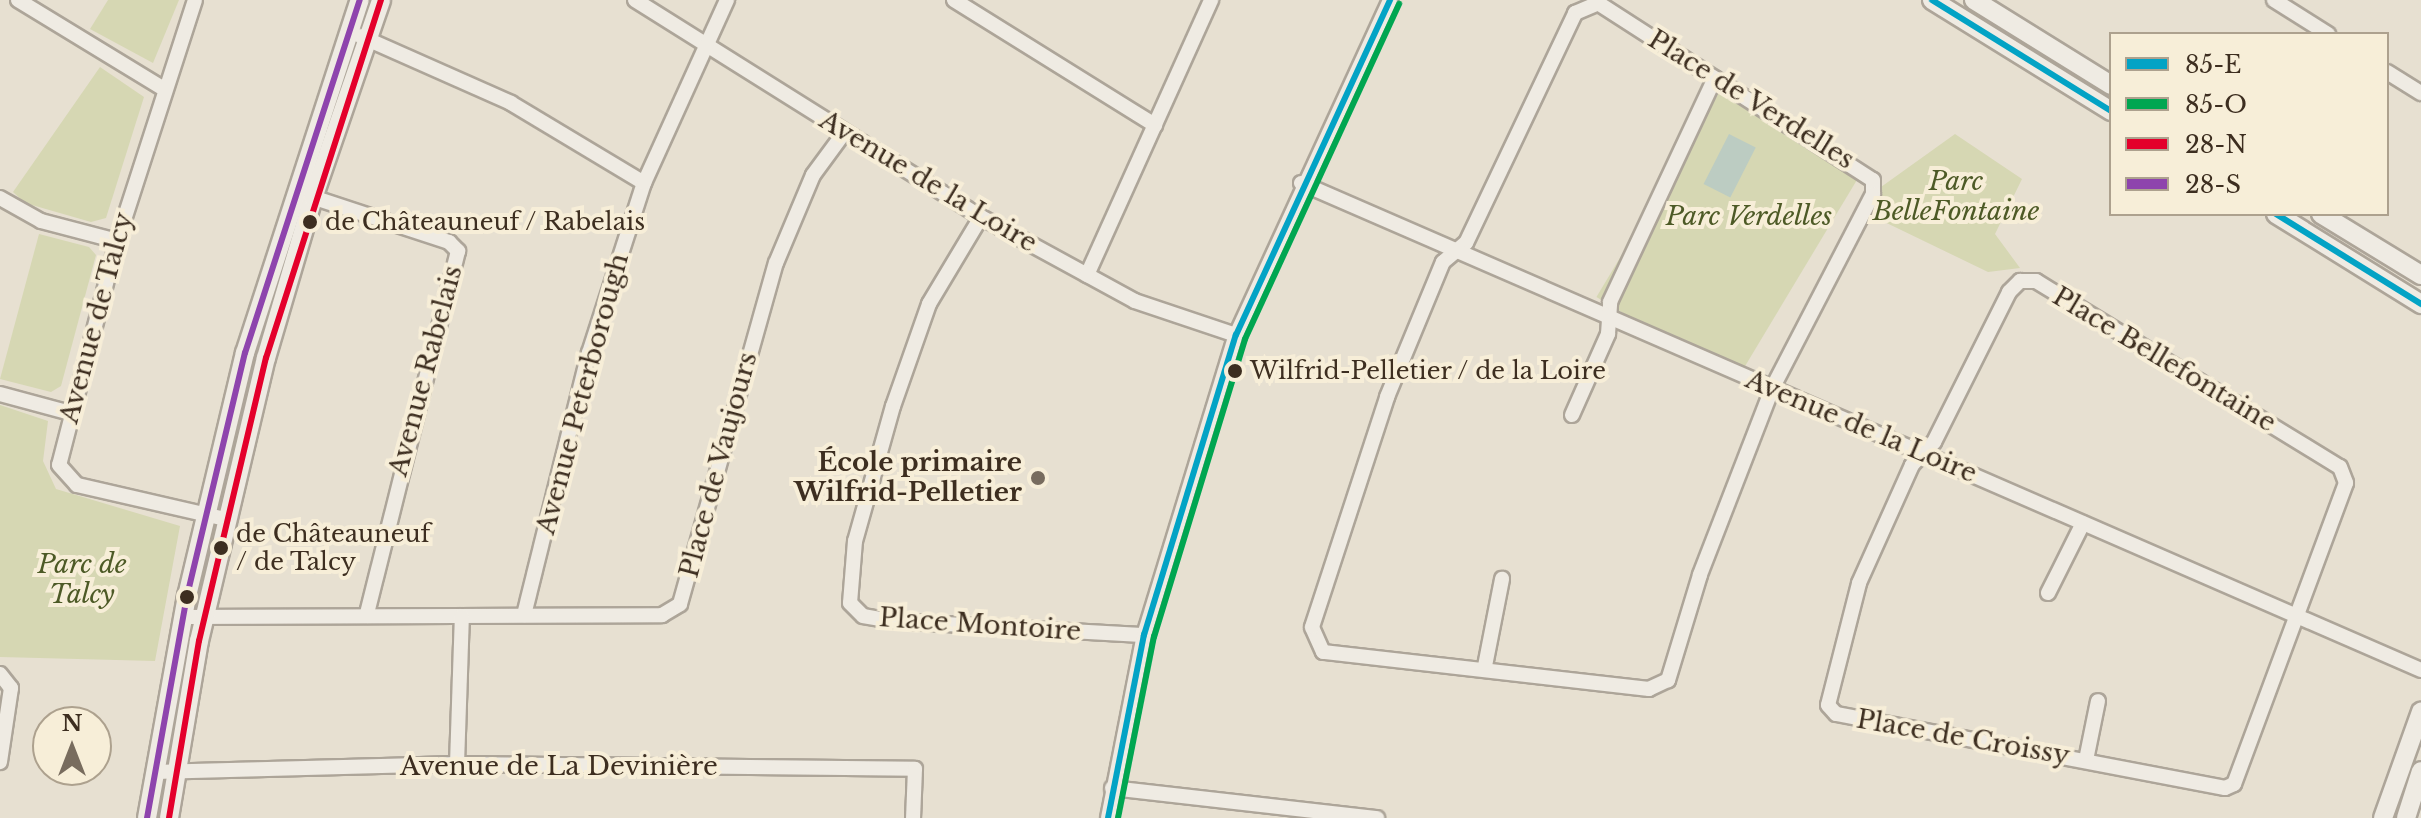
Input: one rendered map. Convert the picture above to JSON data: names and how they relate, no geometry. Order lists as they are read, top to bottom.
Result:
{
  "streets": {
    "street": [
      "Place de Verdelles",
      "Avenue de la Loire",
      "Avenue de Talcy",
      "Place Bellefontaine",
      "Avenue Rabelais",
      "Avenue Peterborough",
      "Place de Vaujours",
      "Place Montoire",
      "Place de Croissy",
      "Avenue de La Devinière"
    ]
  },
  "crossings": [
    ["Place de Verdelles", "Avenue de la Loire"],
    ["Avenue de la Loire", "Place Bellefontaine"],
    ["Avenue de la Loire", "Avenue Peterborough"],
    ["Avenue de la Loire", "Place de Vaujours"],
    ["Avenue de la Loire", "Place Montoire"],
    ["Avenue de la Loire", "Place de Croissy"],
    ["Place Bellefontaine", "Place de Croissy"],
    ["Avenue Rabelais", "Place de Vaujours"],
    ["Avenue Peterborough", "Place de Vaujours"]
  ],
  "parks": ["Parc BelleFontaine", "Parc Verdelles", "Parc de Talcy"],
  "places": [
    "de Châteauneuf / Rabelais",
    "Wilfrid-Pelletier / de la Loire",
    "École primaire Wilfrid-Pelletier",
    "de Châteauneuf / de Talcy"
  ],
  "lines": [
    "transit line 85-E",
    "transit line 28-N",
    "transit line 28-S",
    "transit line 85-O"
  ],
  "legend": [
    "85-E",
    "85-O",
    "28-N",
    "28-S"
  ],
  "north": "top"
}
